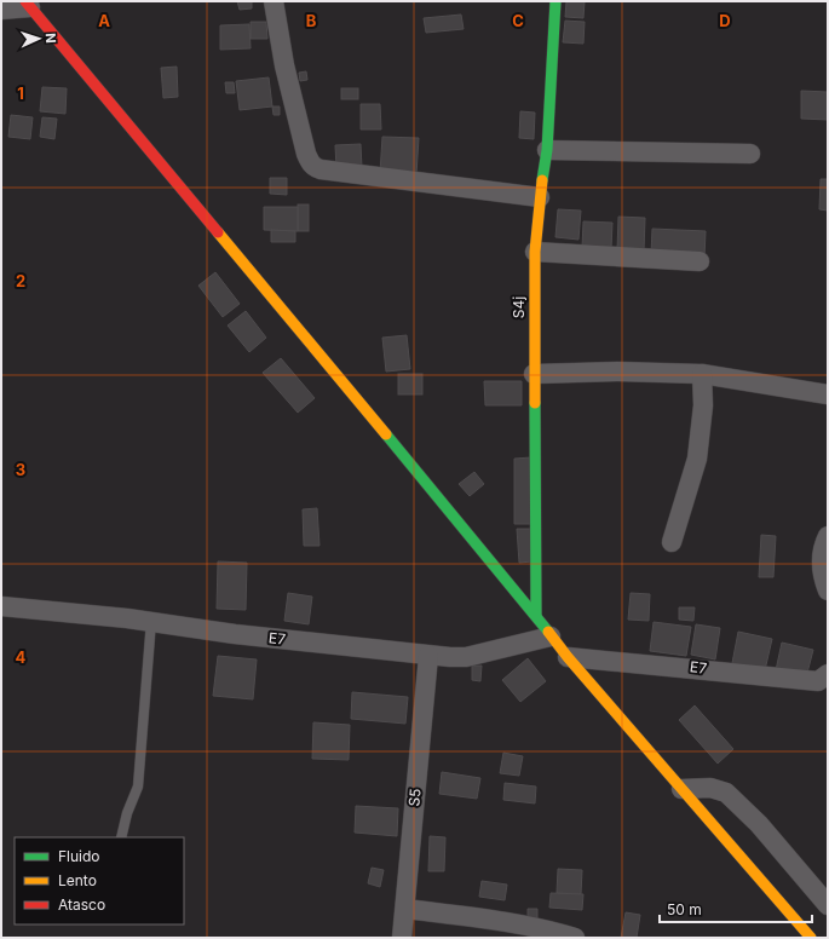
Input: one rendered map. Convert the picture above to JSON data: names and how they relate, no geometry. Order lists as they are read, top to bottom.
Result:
{
  "streets": {
    "street": ["S4j", "E7", "S5"]
  },
  "crossings": [
    ["E7", "S5"]
  ],
  "legend": ["Fluido", "Lento", "Atasco"],
  "scale_bar": "50 m",
  "north": "right",
  "grid": {
    "columns": [
      "A",
      "B",
      "C",
      "D"
    ],
    "rows": [
      "1",
      "2",
      "3",
      "4"
    ]
  }
}
